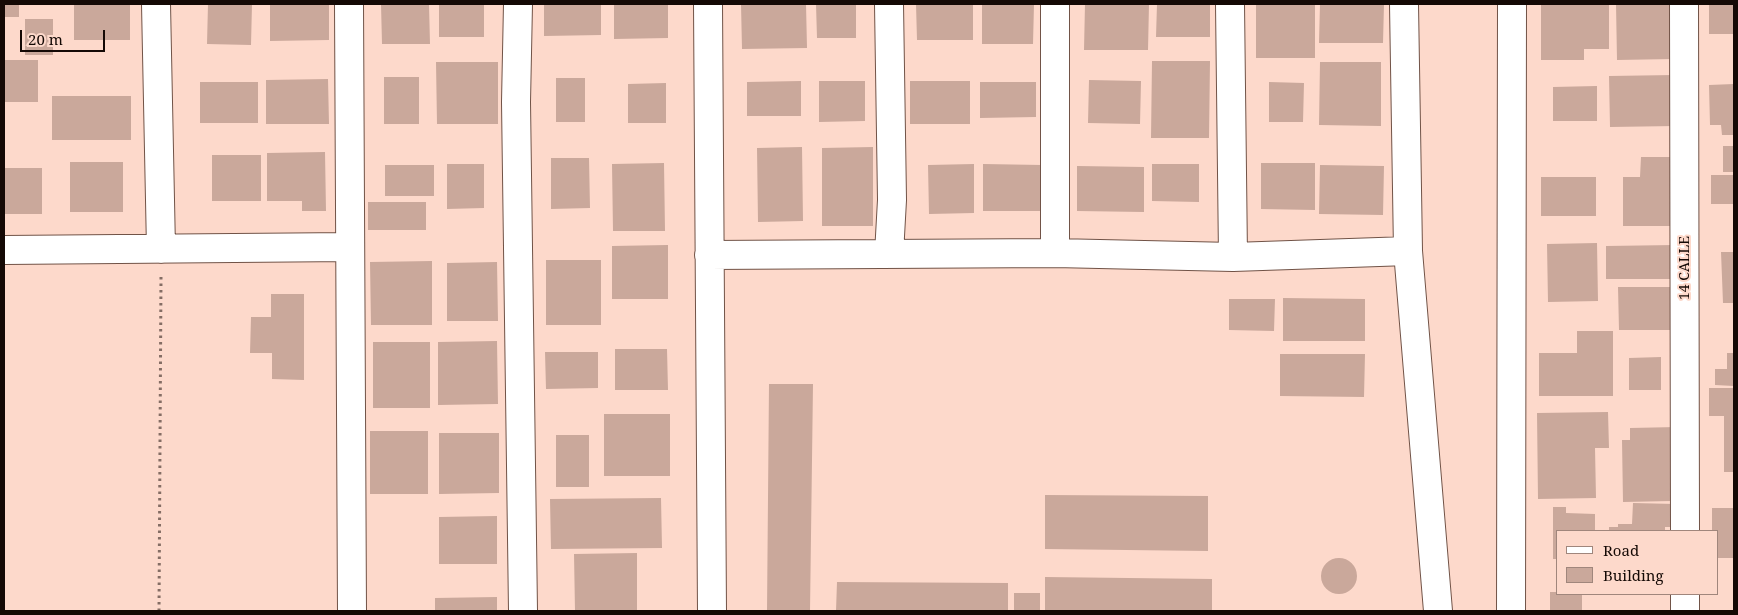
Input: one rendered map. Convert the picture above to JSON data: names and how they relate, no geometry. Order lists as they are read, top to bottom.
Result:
{
  "streets": {
    "street": ["14 CALLE"]
  },
  "legend": ["Road", "Building"],
  "scale_bar": "20 m"
}
